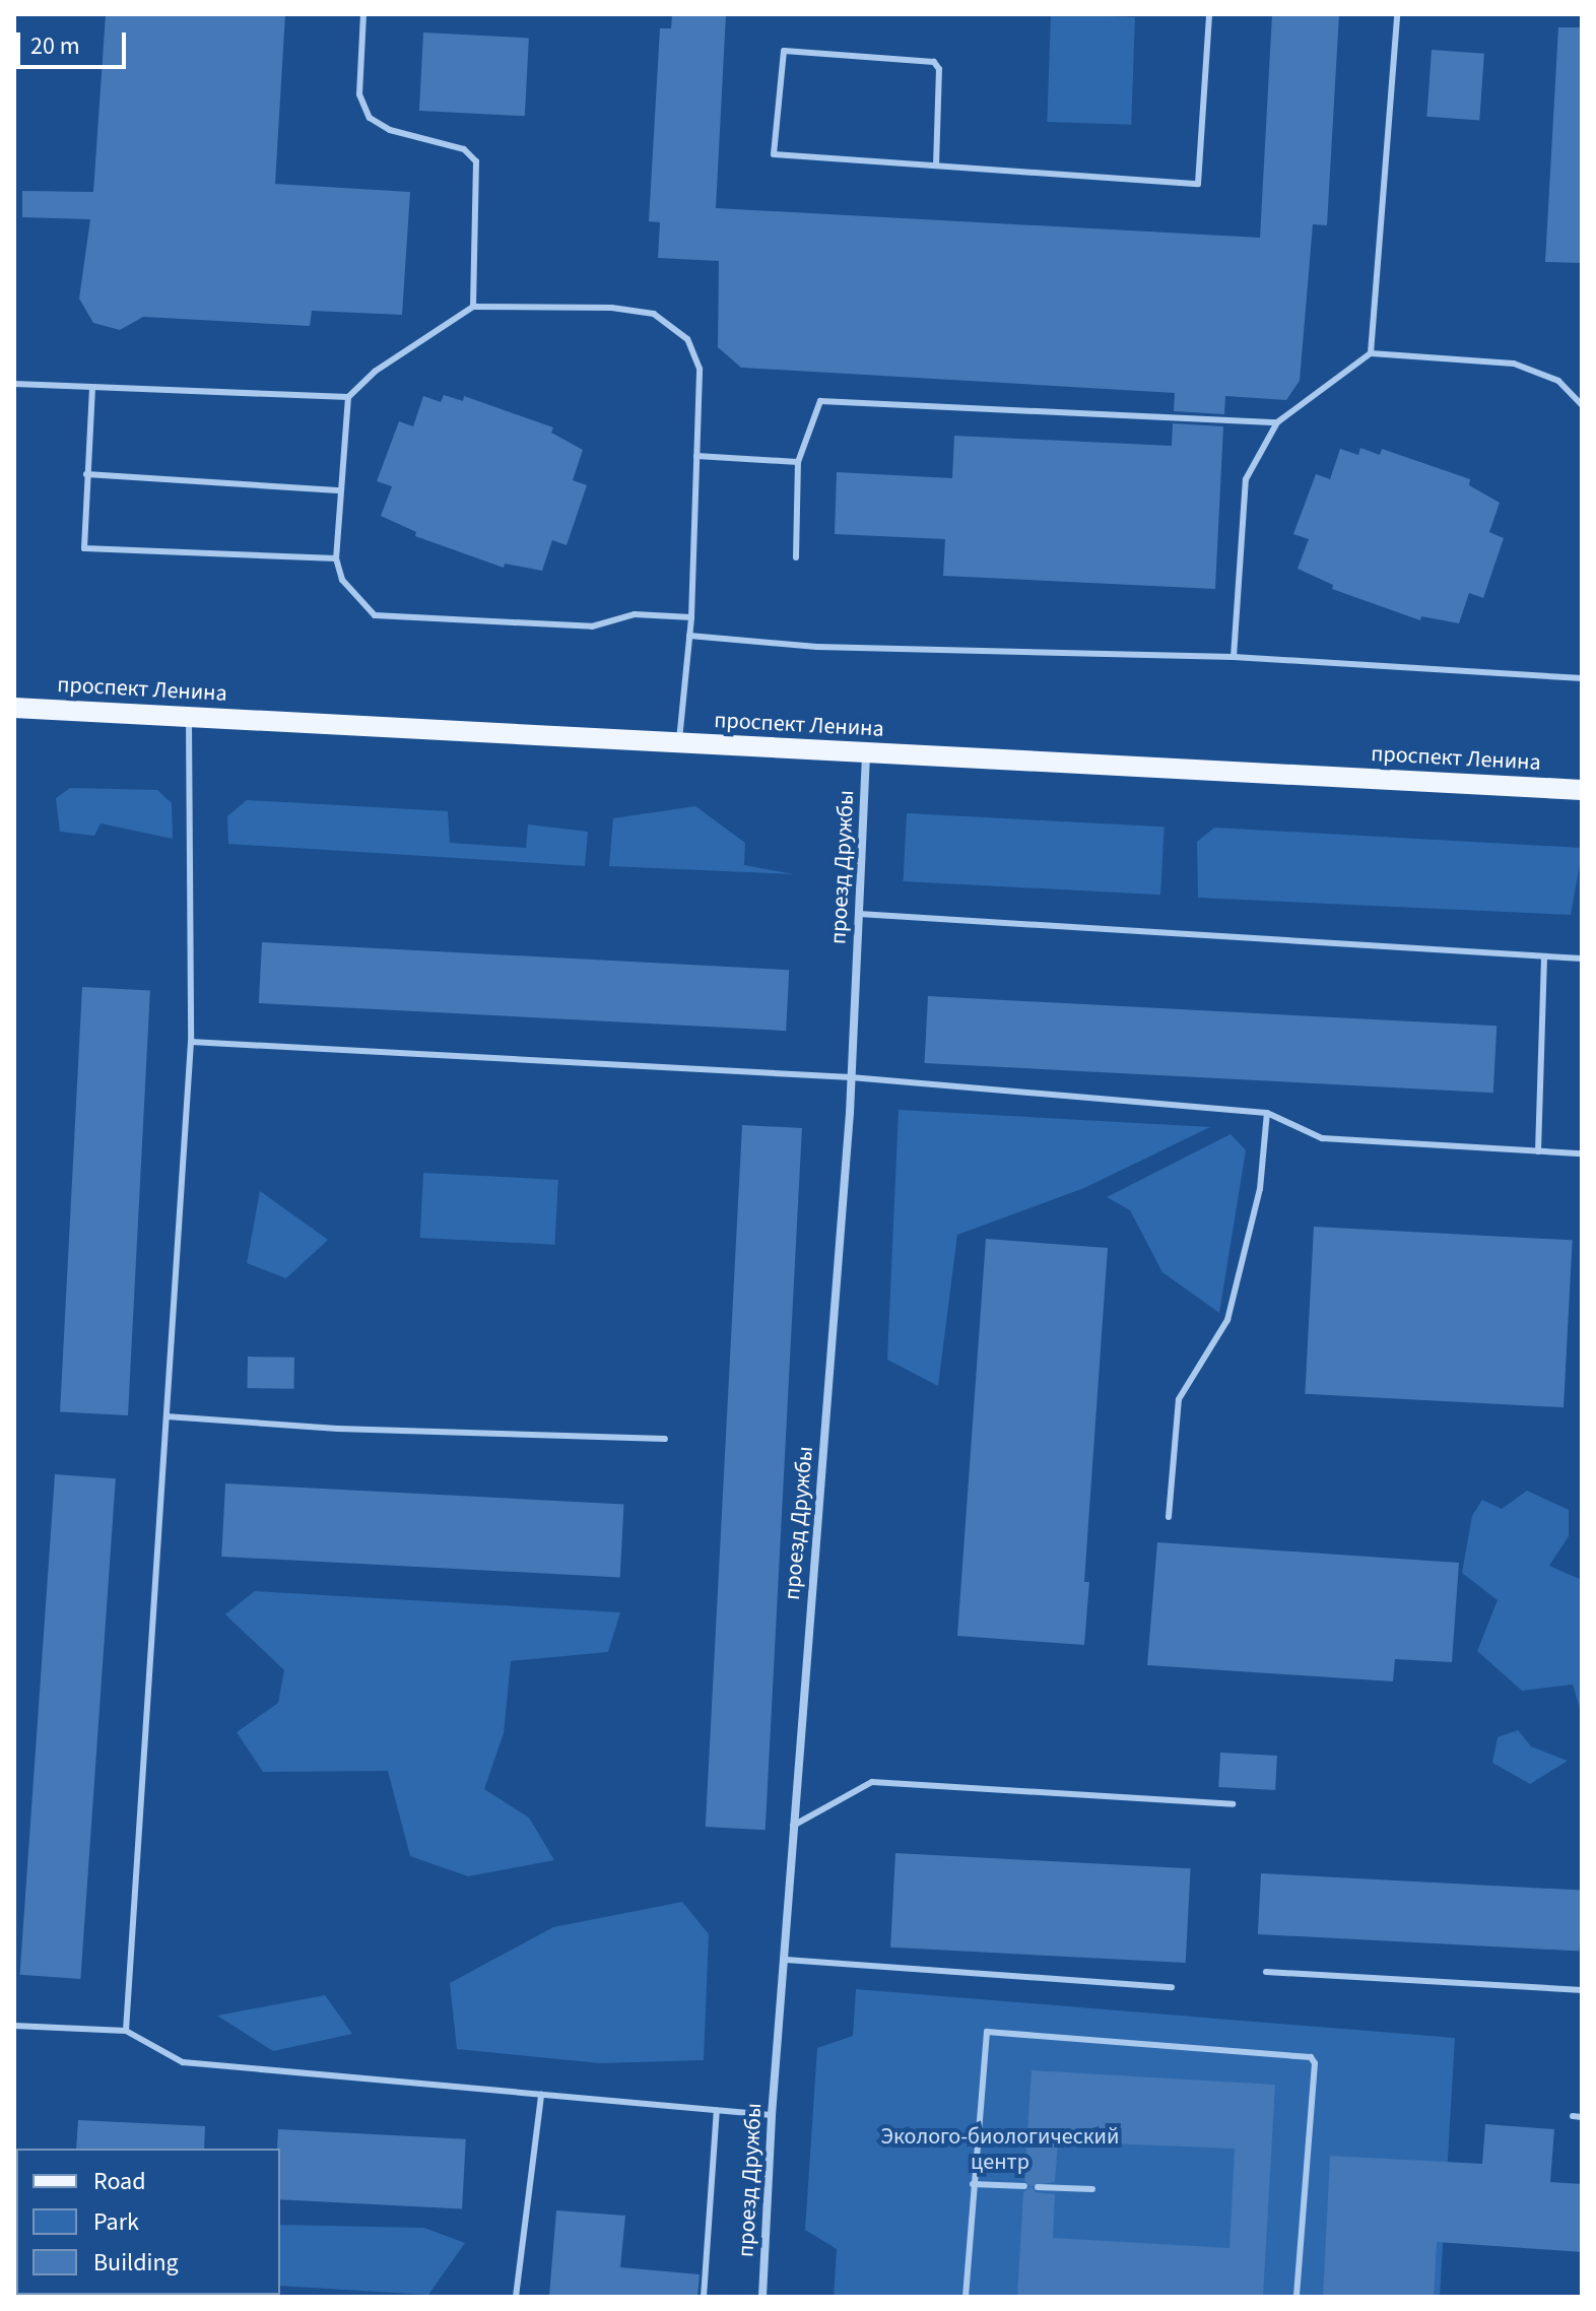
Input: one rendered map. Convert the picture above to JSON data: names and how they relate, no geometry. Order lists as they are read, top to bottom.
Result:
{
  "streets": {
    "main road": ["проспект Ленина"],
    "street": ["проезд Дружбы"]
  },
  "crossings": [
    ["проспект Ленина", "проезд Дружбы"]
  ],
  "parks": ["Эколого-биологический центр"],
  "legend": ["Road", "Park", "Building"],
  "scale_bar": "20 m"
}
